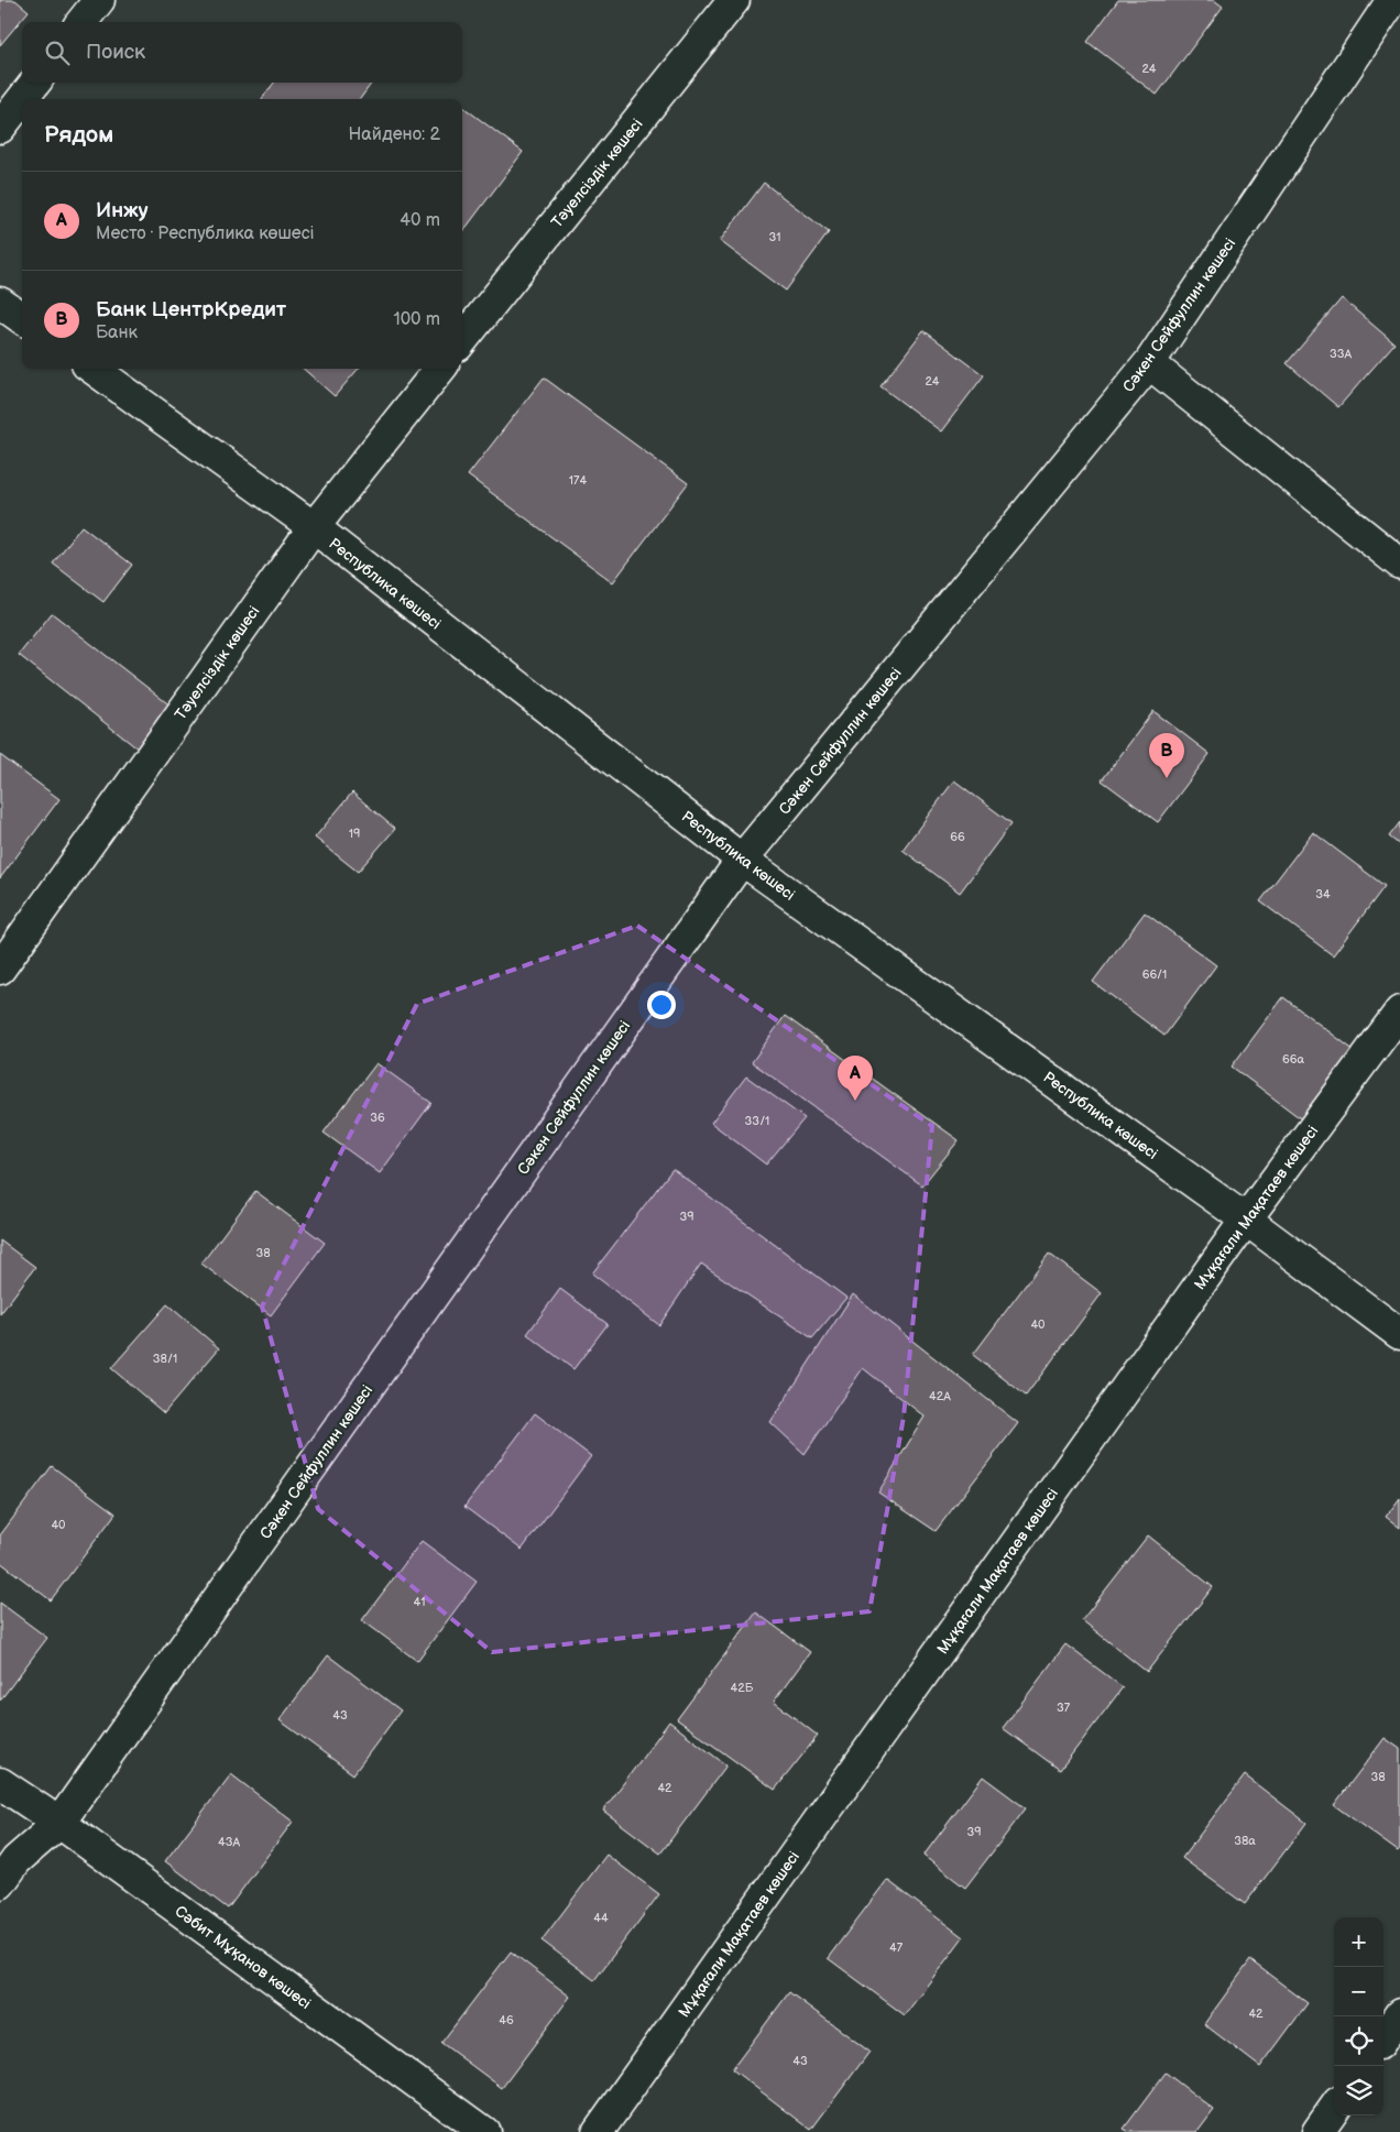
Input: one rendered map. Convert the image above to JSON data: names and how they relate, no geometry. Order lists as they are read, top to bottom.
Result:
{
  "streets": {
    "street": [
      "Тәуелсіздік көшесі",
      "Сәкен Сейфуллин көшесі",
      "Республика көшесі",
      "Мұқағали Мақатаев көшесі",
      "Сәбит Мұқанов көшесі"
    ]
  },
  "crossings": [
    ["Тәуелсіздік көшесі", "Республика көшесі"],
    ["Сәкен Сейфуллин көшесі", "Республика көшесі"],
    ["Сәкен Сейфуллин көшесі", "Сәбит Мұқанов көшесі"],
    ["Республика көшесі", "Мұқағали Мақатаев көшесі"]
  ],
  "house_numbers": [
    "24",
    "31",
    "33А",
    "24",
    "174",
    "19",
    "66",
    "34",
    "66/1",
    "66а",
    "36",
    "33/1",
    "39",
    "38",
    "40",
    "38/1",
    "42А",
    "40",
    "41",
    "42Б",
    "37",
    "43",
    "38",
    "42",
    "39",
    "38а",
    "43А",
    "44",
    "47",
    "42",
    "46",
    "43"
  ],
  "page": {
    "search": "Поиск",
    "heading": ["Рядом", "Найдено: 2"],
    "list": [
      {
        "mark": "A",
        "name": "Инжу",
        "note": "Место · Республика көшесі",
        "value": "40 m"
      },
      {
        "mark": "B",
        "name": "Банк ЦентрКредит",
        "note": "Банк",
        "value": "100 m"
      }
    ],
    "pins": ["B", "A"],
    "map_buttons": ["+", "−"]
  }
}
